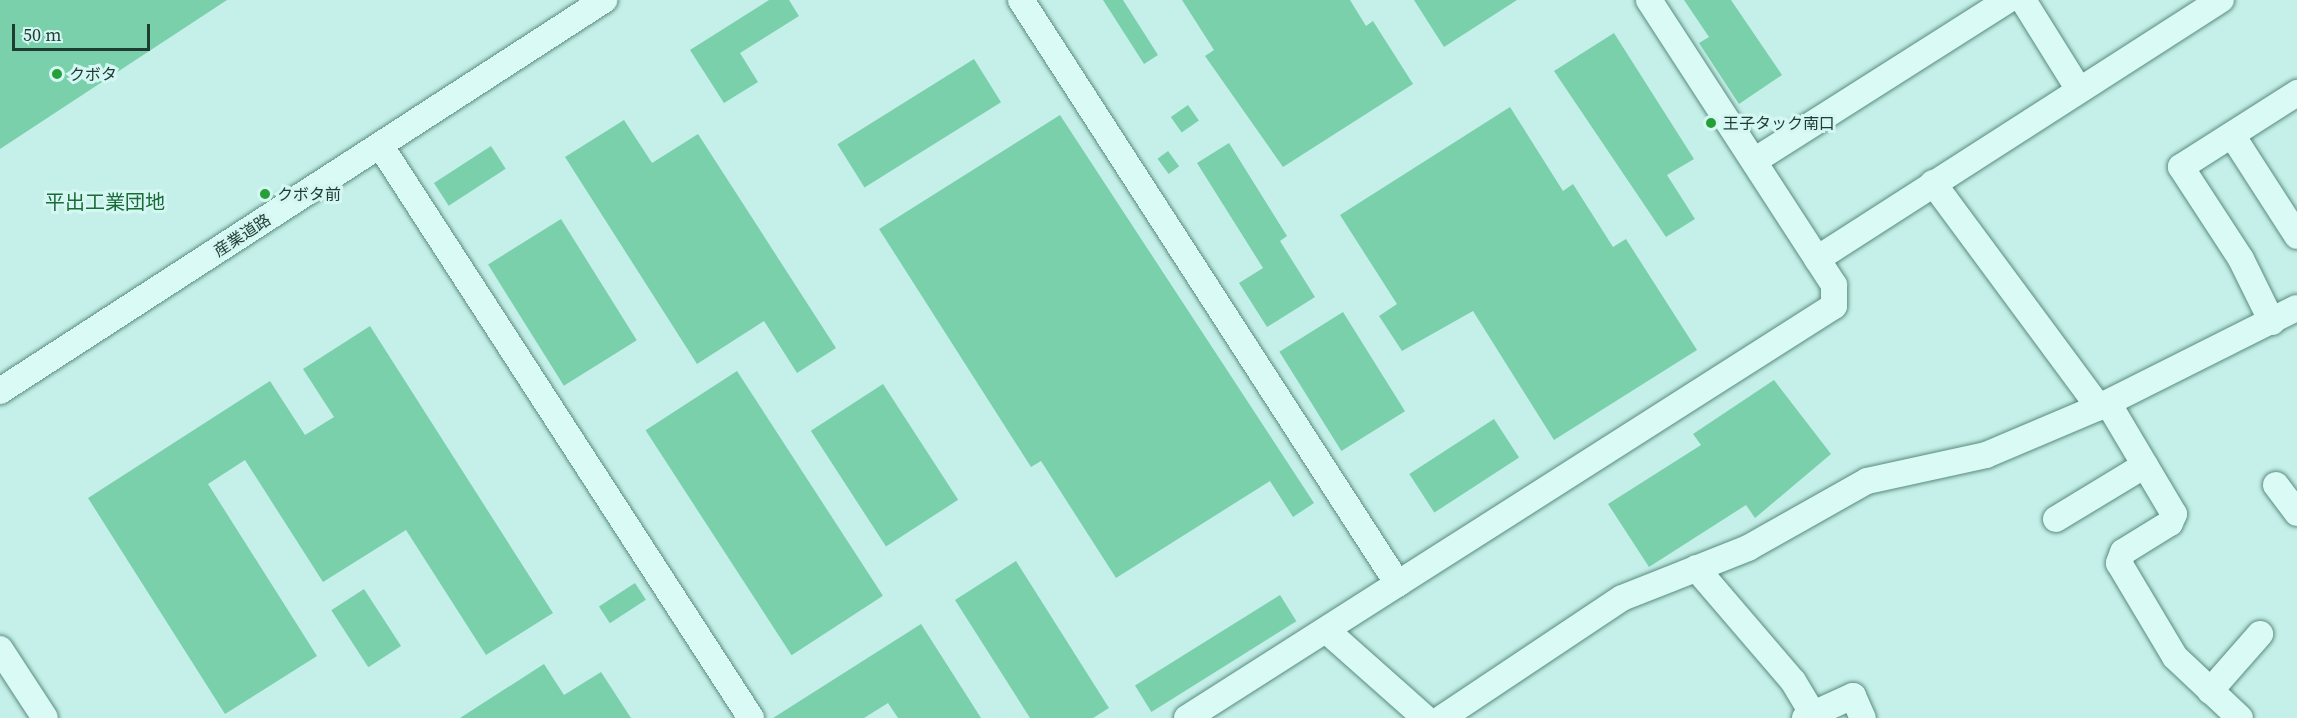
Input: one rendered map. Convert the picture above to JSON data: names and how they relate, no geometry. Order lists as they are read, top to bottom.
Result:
{
  "streets": {
    "street": ["産業道路"]
  },
  "districts": ["平出工業団地"],
  "places": ["クボタ", "王子タック南口", "クボタ前"],
  "scale_bar": "50 m"
}
